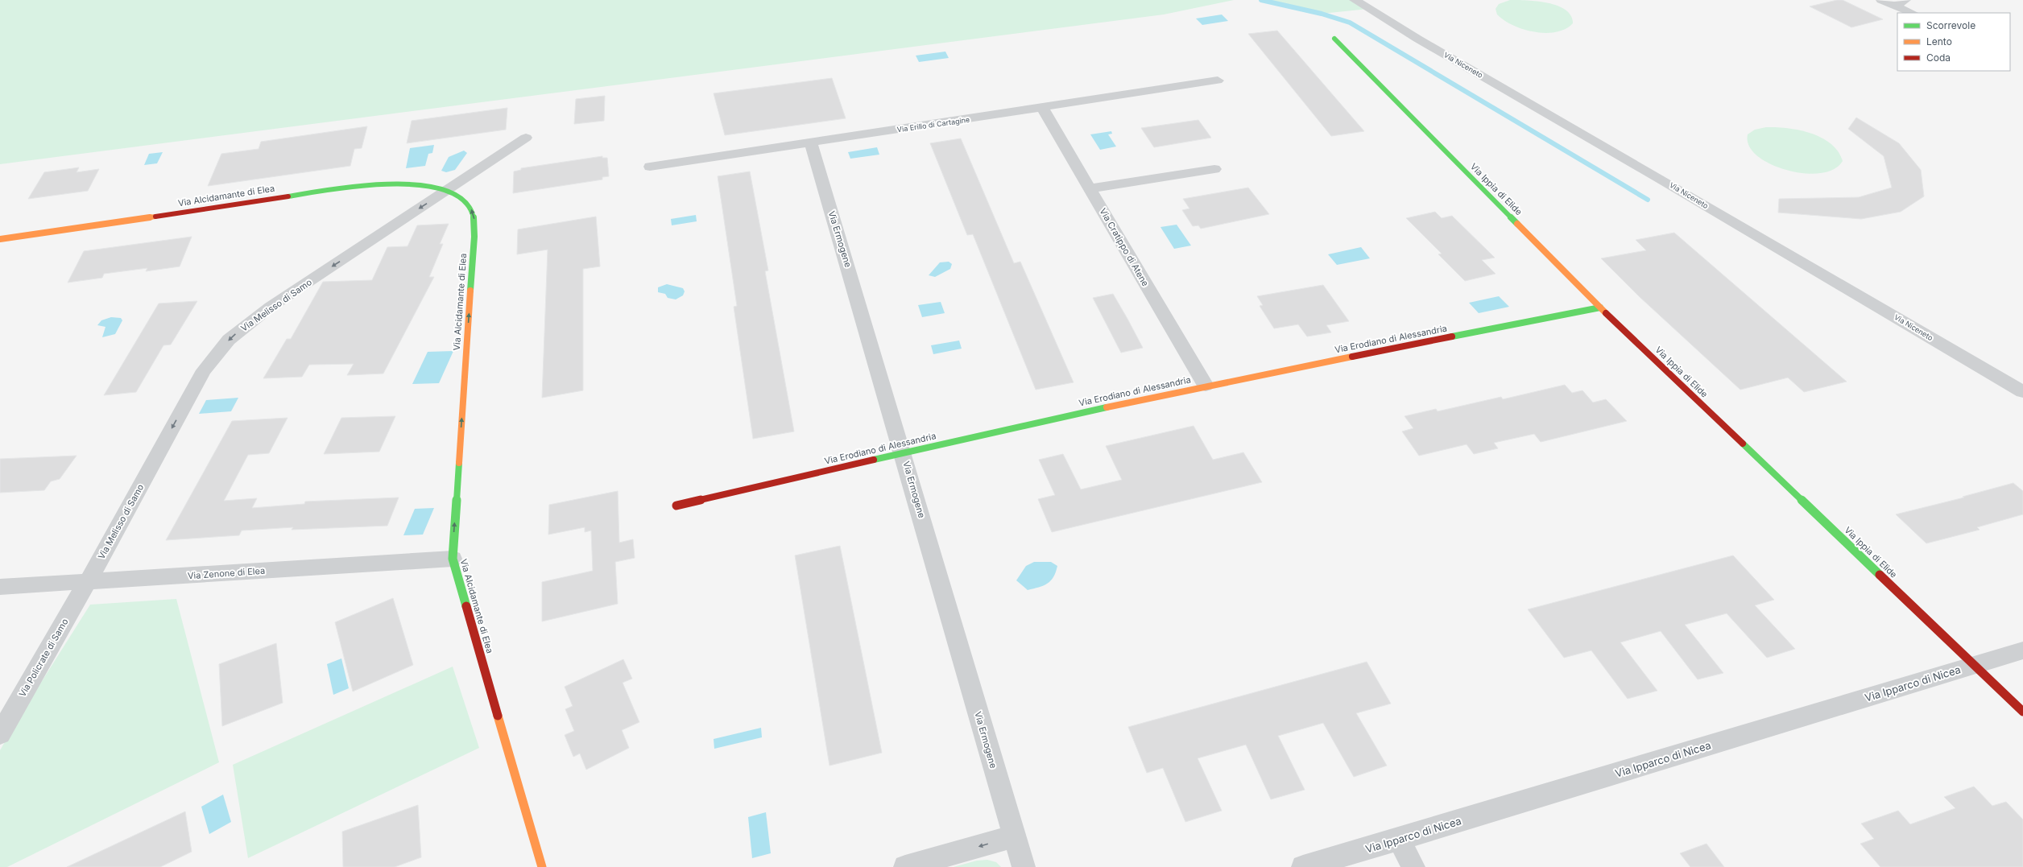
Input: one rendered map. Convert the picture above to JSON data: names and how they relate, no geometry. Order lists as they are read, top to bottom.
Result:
{
  "streets": {
    "street": [
      "Via Niceneto",
      "Via Erillo di Cartagine",
      "Via Ippia di Elide",
      "Via Alcidamante di Elea",
      "Via Ermogene",
      "Via Cratippo di Atene",
      "Via Melisso di Samo",
      "Via Erodiano di Alessandria",
      "Via Zenone di Elea",
      "Via Policrate di Samo",
      "Via Ipparco di Nicea"
    ]
  },
  "crossings": [
    ["Via Erillo di Cartagine", "Via Ermogene"],
    ["Via Erillo di Cartagine", "Via Cratippo di Atene"],
    ["Via Ippia di Elide", "Via Erodiano di Alessandria"],
    ["Via Ippia di Elide", "Via Ipparco di Nicea"],
    ["Via Alcidamante di Elea", "Via Melisso di Samo"],
    ["Via Alcidamante di Elea", "Via Zenone di Elea"],
    ["Via Ermogene", "Via Erodiano di Alessandria"],
    ["Via Cratippo di Atene", "Via Erodiano di Alessandria"],
    ["Via Melisso di Samo", "Via Zenone di Elea"],
    ["Via Melisso di Samo", "Via Policrate di Samo"],
    ["Via Zenone di Elea", "Via Policrate di Samo"]
  ],
  "one_way": ["Via Melisso di Samo"],
  "legend": ["Scorrevole", "Lento", "Coda"]
}
